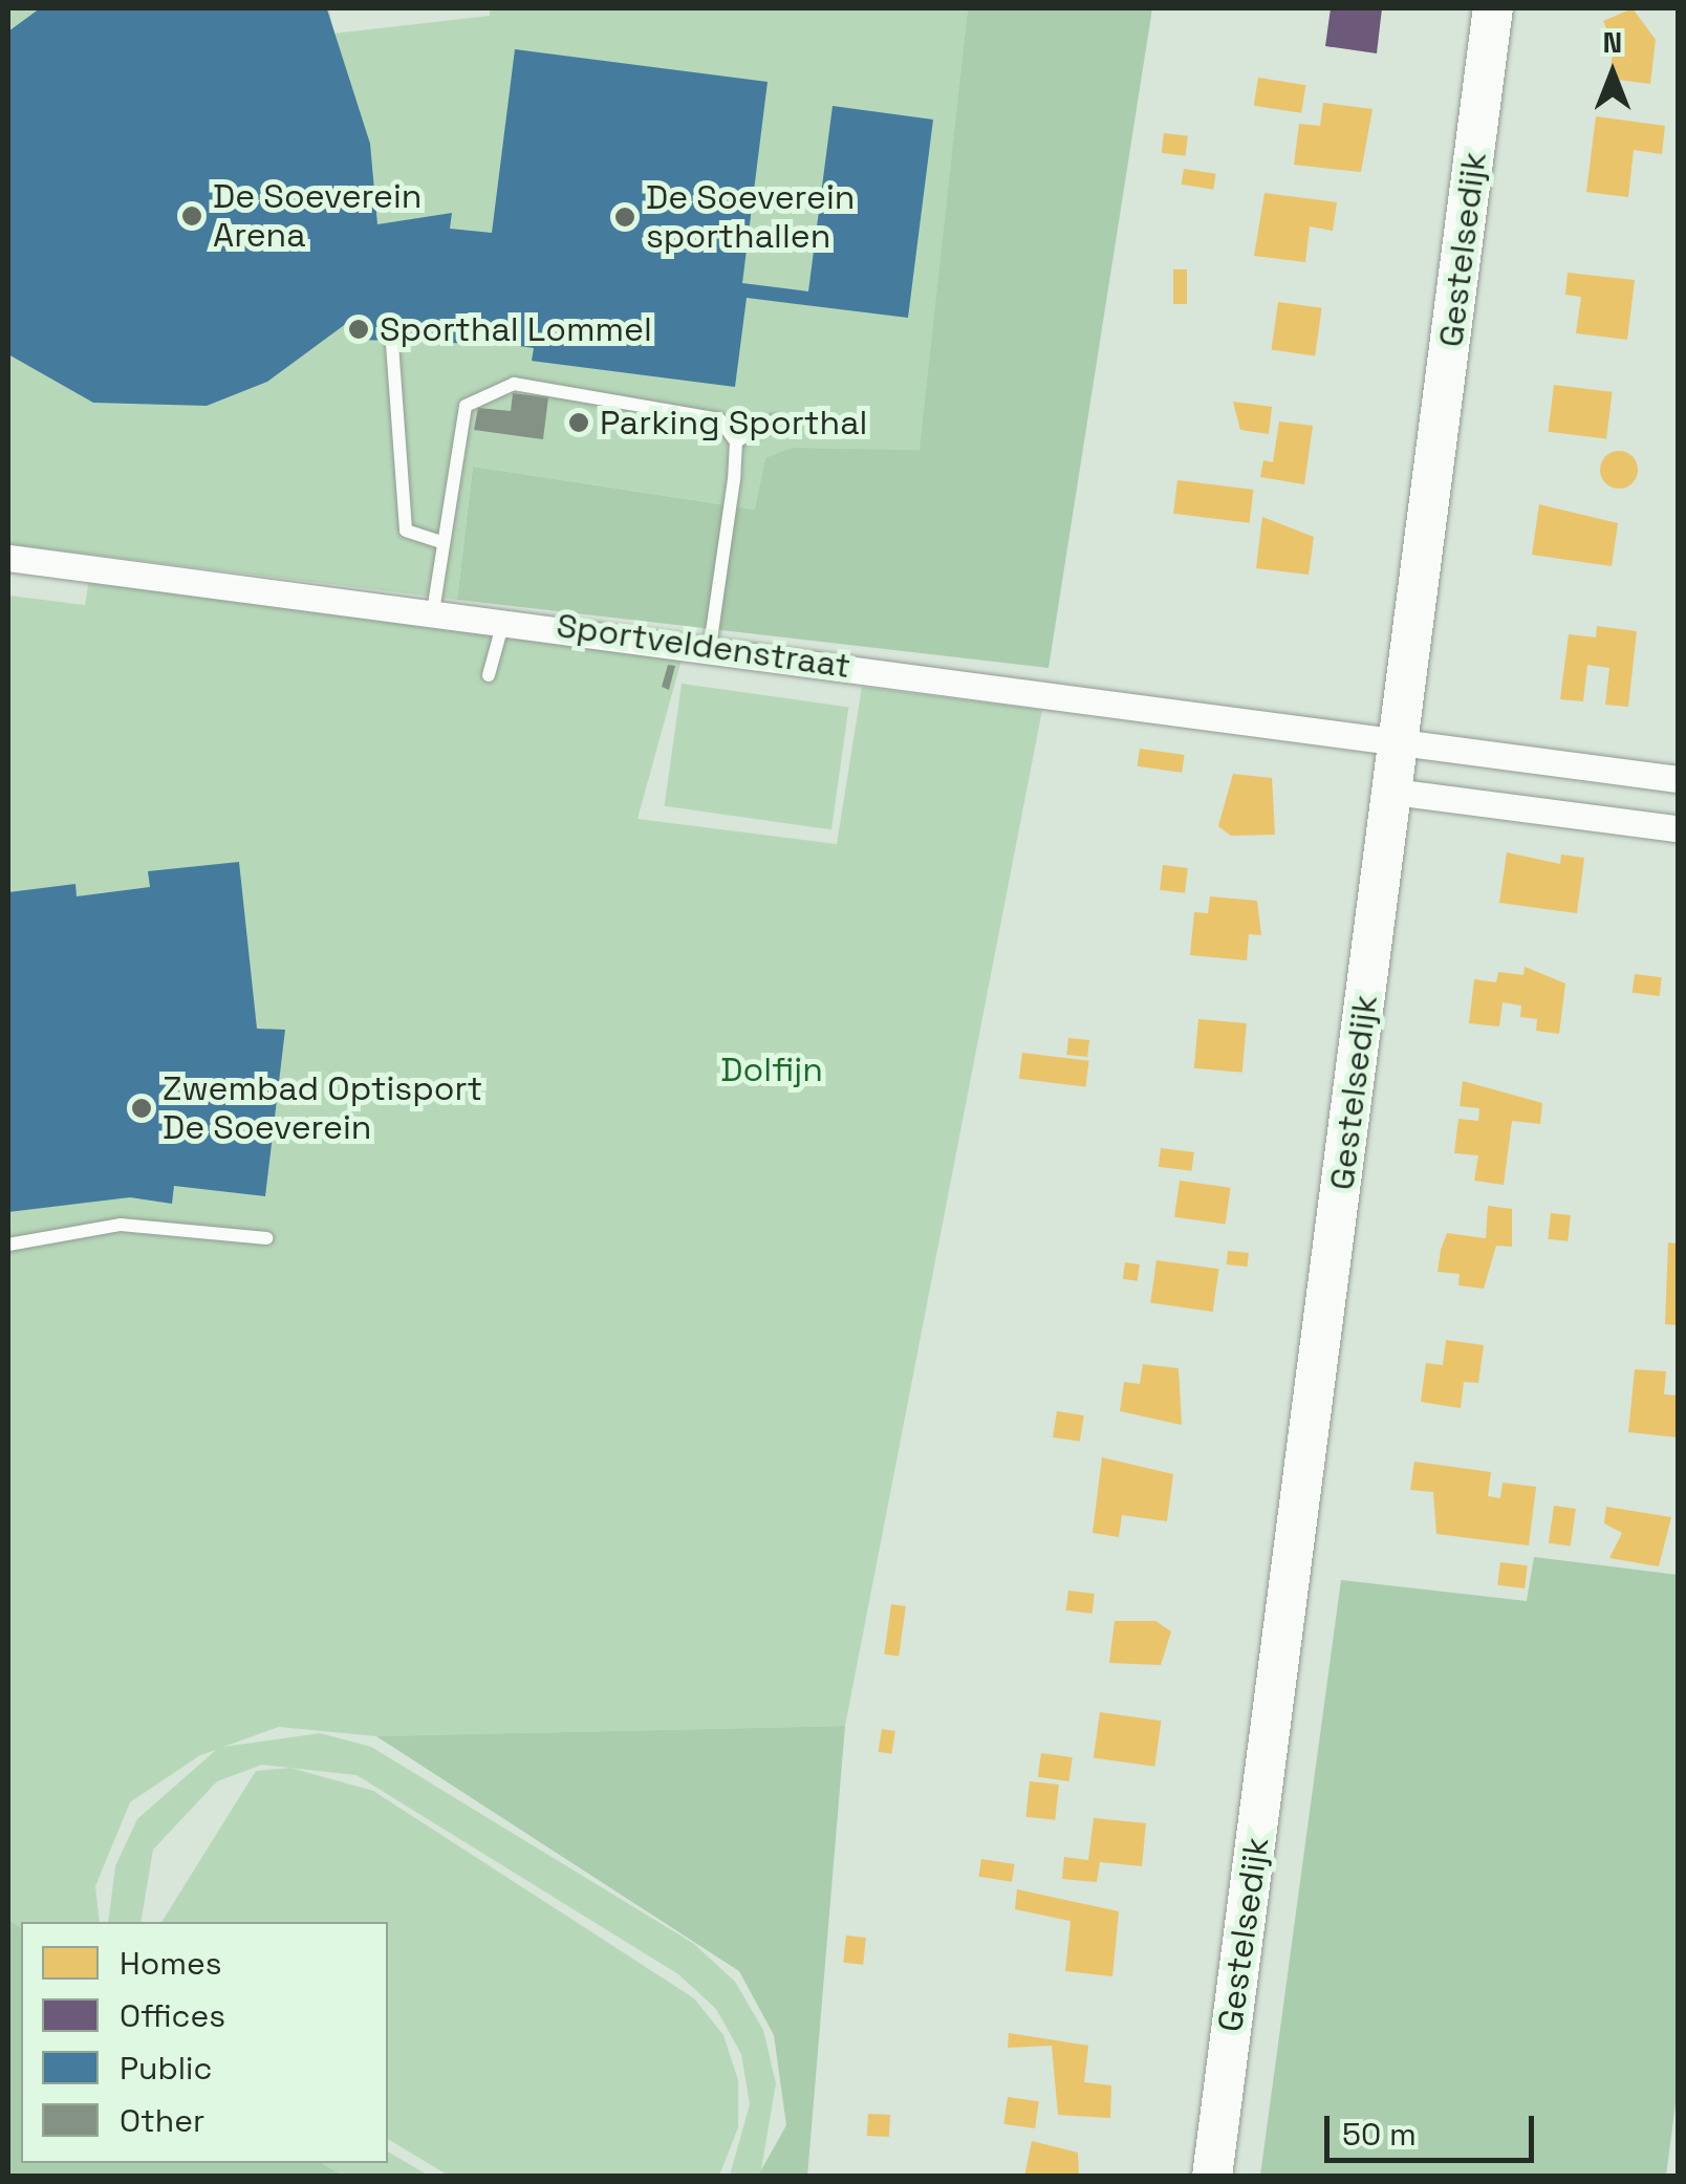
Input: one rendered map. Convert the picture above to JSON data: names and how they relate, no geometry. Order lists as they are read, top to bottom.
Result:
{
  "streets": {
    "main road": ["Gestelsedijk"],
    "street": ["Sportveldenstraat"]
  },
  "crossings": [
    ["Gestelsedijk", "Sportveldenstraat"]
  ],
  "parks": ["Dolfijn"],
  "places": [
    "De Soeverein Arena",
    "De Soeverein sporthallen",
    "Sporthal Lommel",
    "Parking Sporthal",
    "Zwembad Optisport De Soeverein"
  ],
  "legend": [
    "Homes",
    "Offices",
    "Public",
    "Other"
  ],
  "scale_bar": "50 m",
  "north": "top"
}
